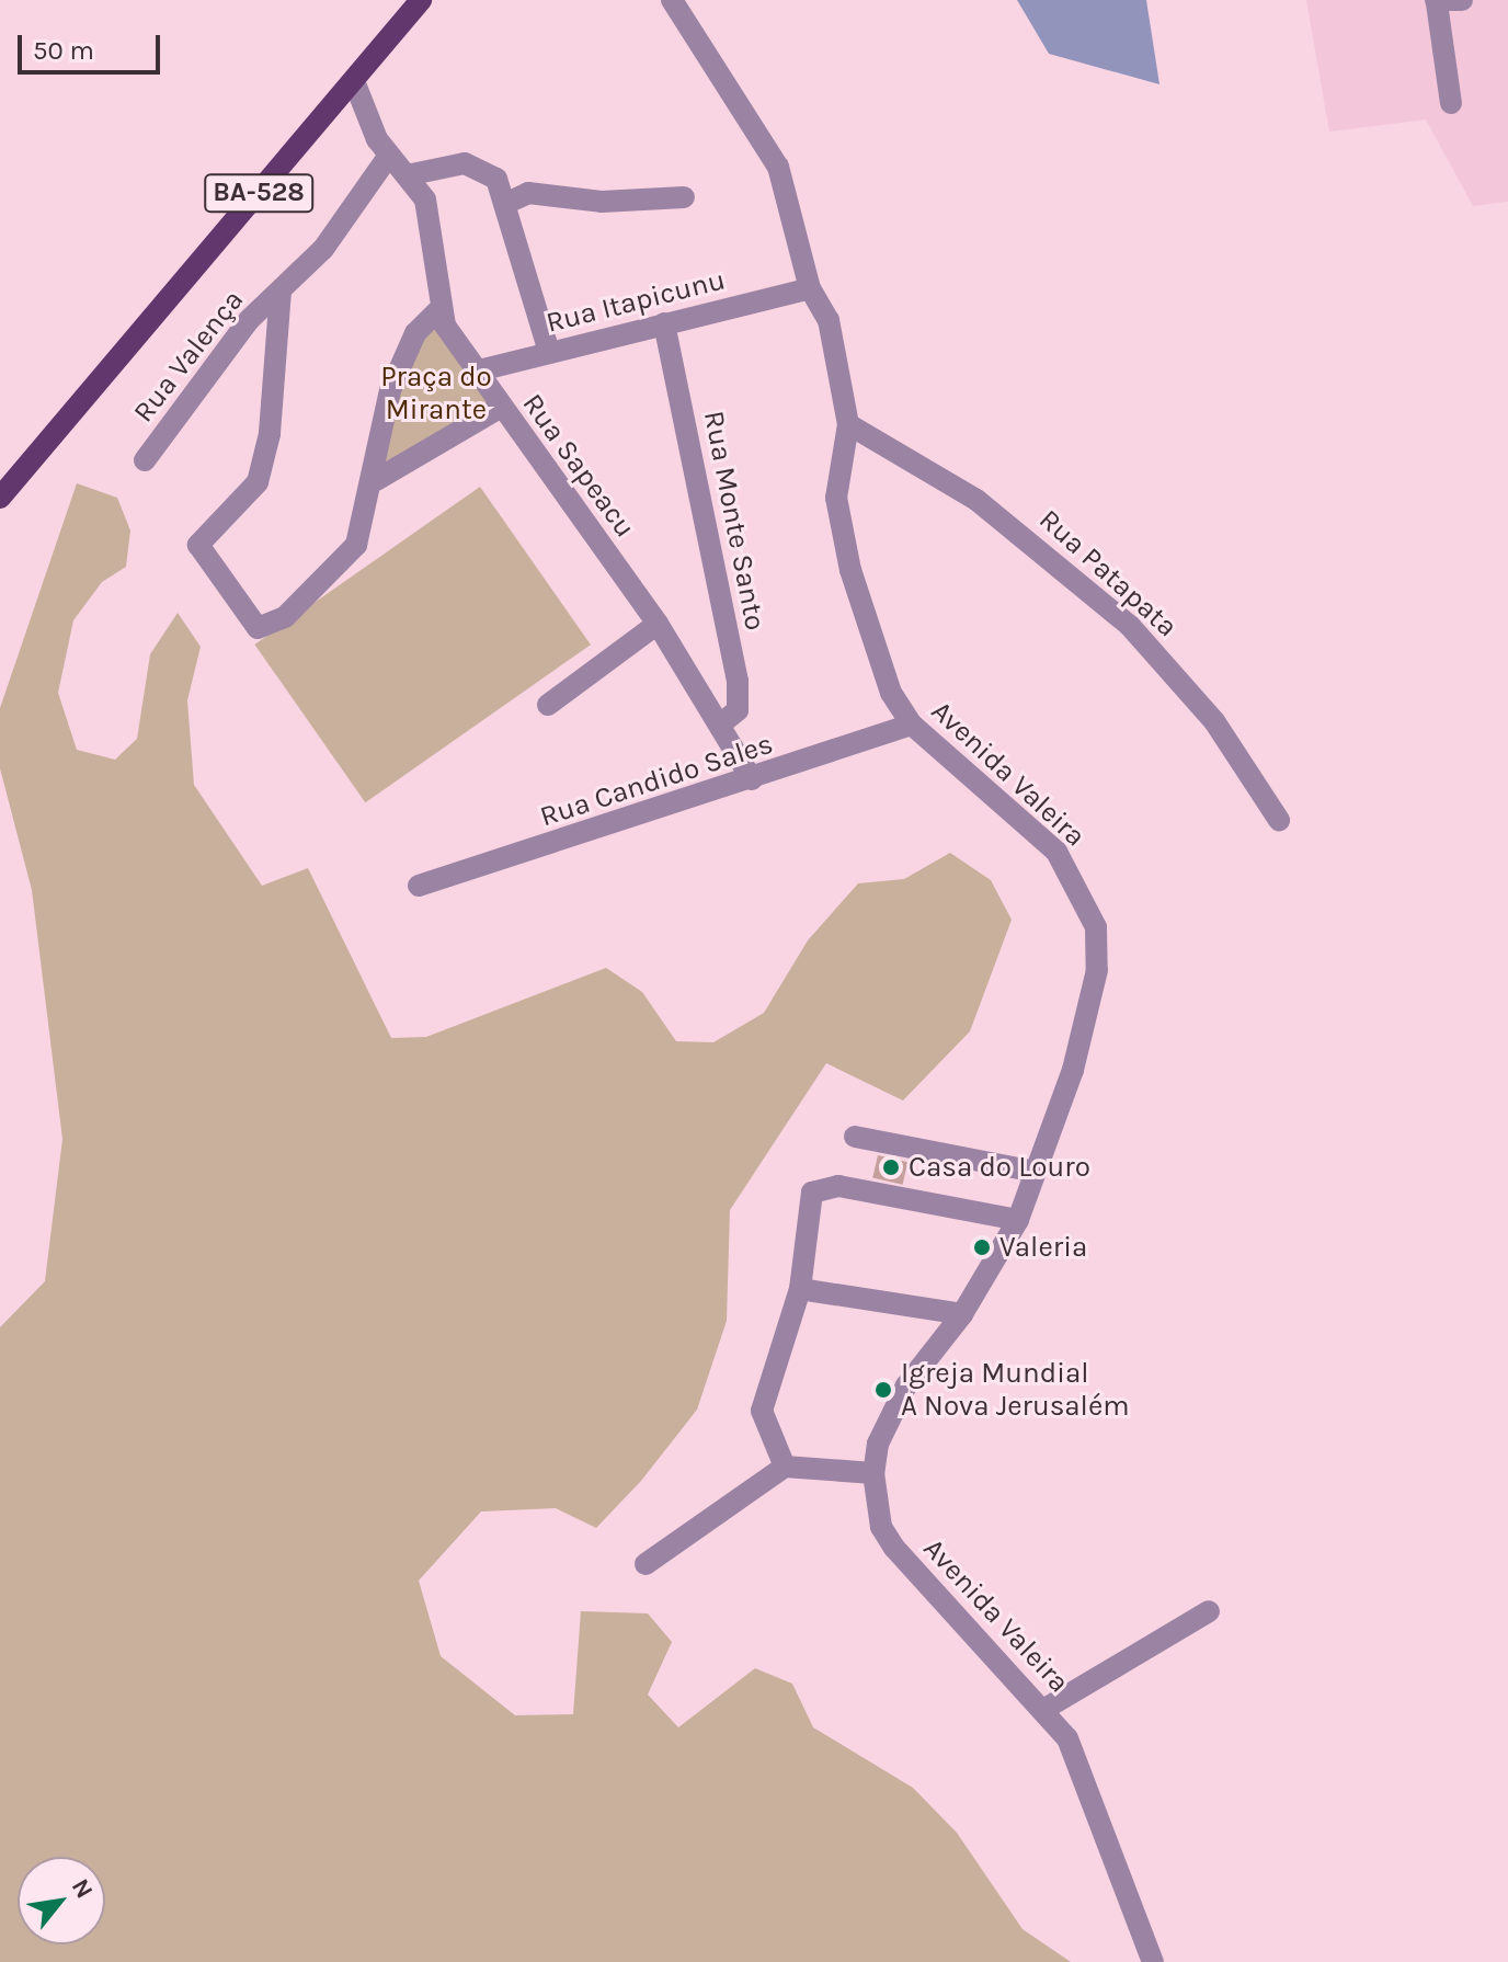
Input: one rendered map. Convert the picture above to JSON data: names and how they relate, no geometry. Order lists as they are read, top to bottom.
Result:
{
  "streets": {
    "main road": ["BA-528"],
    "street": [
      "Rua Itapicunu",
      "Rua Valença",
      "Rua Sapeacu",
      "Rua Monte Santo",
      "Rua Patapata",
      "Avenida Valeira",
      "Rua Candido Sales"
    ]
  },
  "crossings": [
    ["BA-528", "Rua Sapeacu"],
    ["Rua Itapicunu", "Rua Sapeacu"],
    ["Rua Itapicunu", "Rua Monte Santo"],
    ["Rua Itapicunu", "Avenida Valeira"],
    ["Rua Valença", "Rua Sapeacu"],
    ["Rua Sapeacu", "Rua Monte Santo"],
    ["Rua Sapeacu", "Rua Candido Sales"],
    ["Rua Patapata", "Avenida Valeira"],
    ["Avenida Valeira", "Rua Candido Sales"]
  ],
  "parks": ["Praça do Mirante"],
  "places": ["Casa do Louro", "Valeria", "Igreja Mundial A Nova Jerusalém"],
  "scale_bar": "50 m",
  "north": "top right"
}
